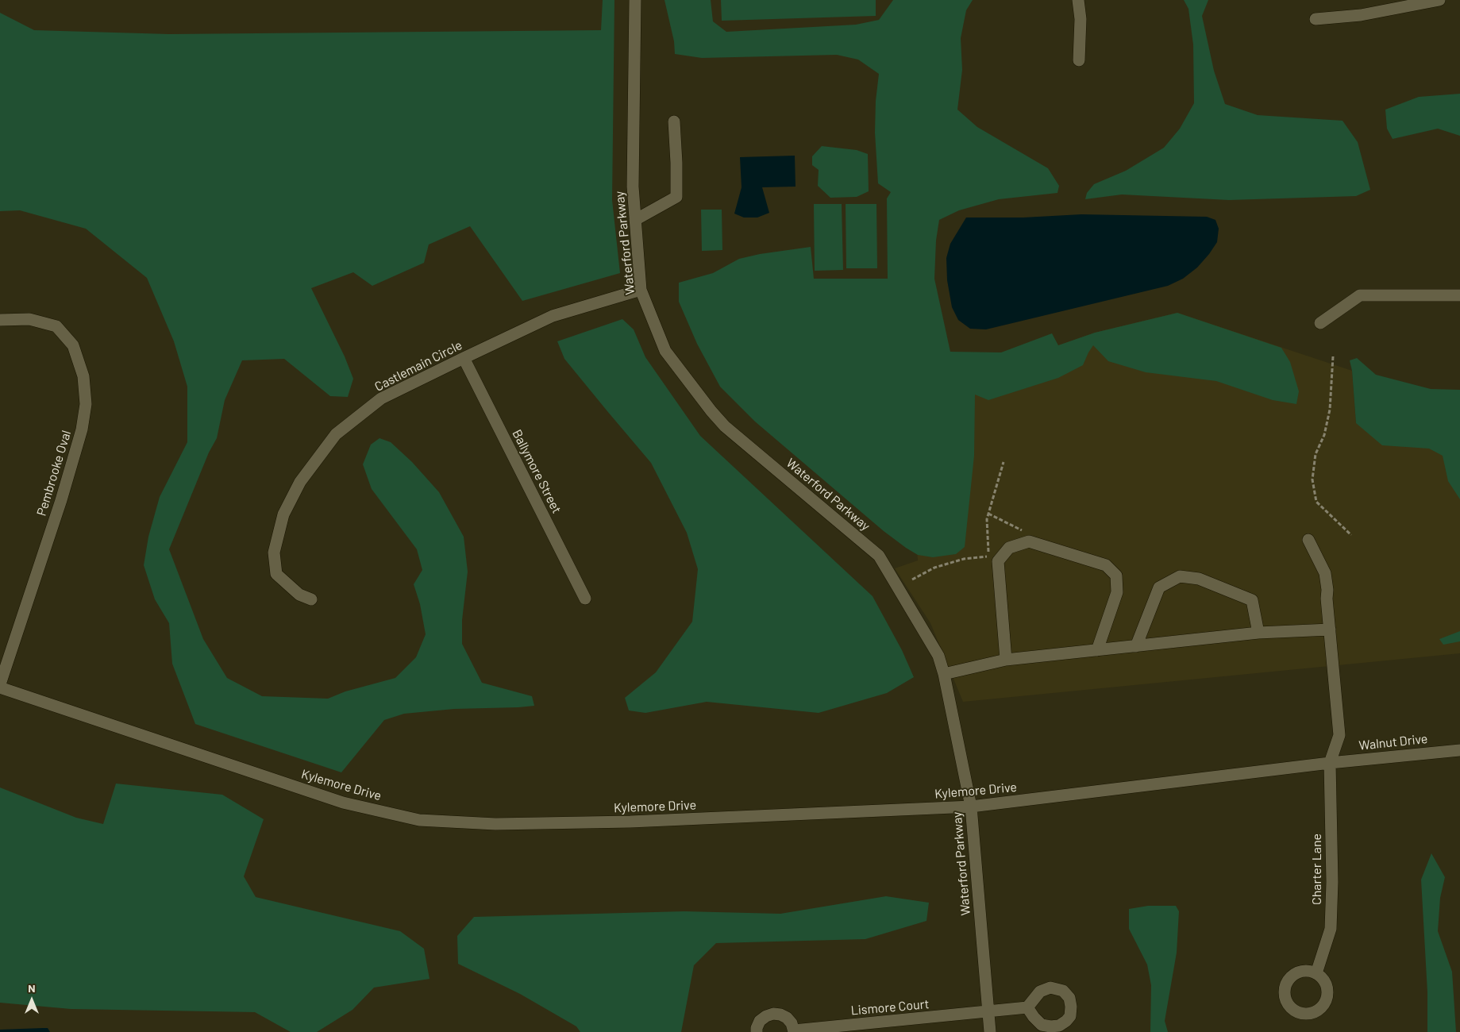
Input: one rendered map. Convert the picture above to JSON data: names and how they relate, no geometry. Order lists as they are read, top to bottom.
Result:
{
  "streets": {
    "street": [
      "Waterford Parkway",
      "Castlemain Circle",
      "Ballymore Street",
      "Pembrooke Oval",
      "Walnut Drive",
      "Kylemore Drive",
      "Charter Lane",
      "Lismore Court"
    ]
  },
  "crossings": [
    ["Waterford Parkway", "Castlemain Circle"],
    ["Waterford Parkway", "Kylemore Drive"],
    ["Waterford Parkway", "Lismore Court"],
    ["Castlemain Circle", "Ballymore Street"],
    ["Pembrooke Oval", "Kylemore Drive"],
    ["Walnut Drive", "Kylemore Drive"],
    ["Walnut Drive", "Charter Lane"],
    ["Kylemore Drive", "Charter Lane"]
  ],
  "north": "top"
}
